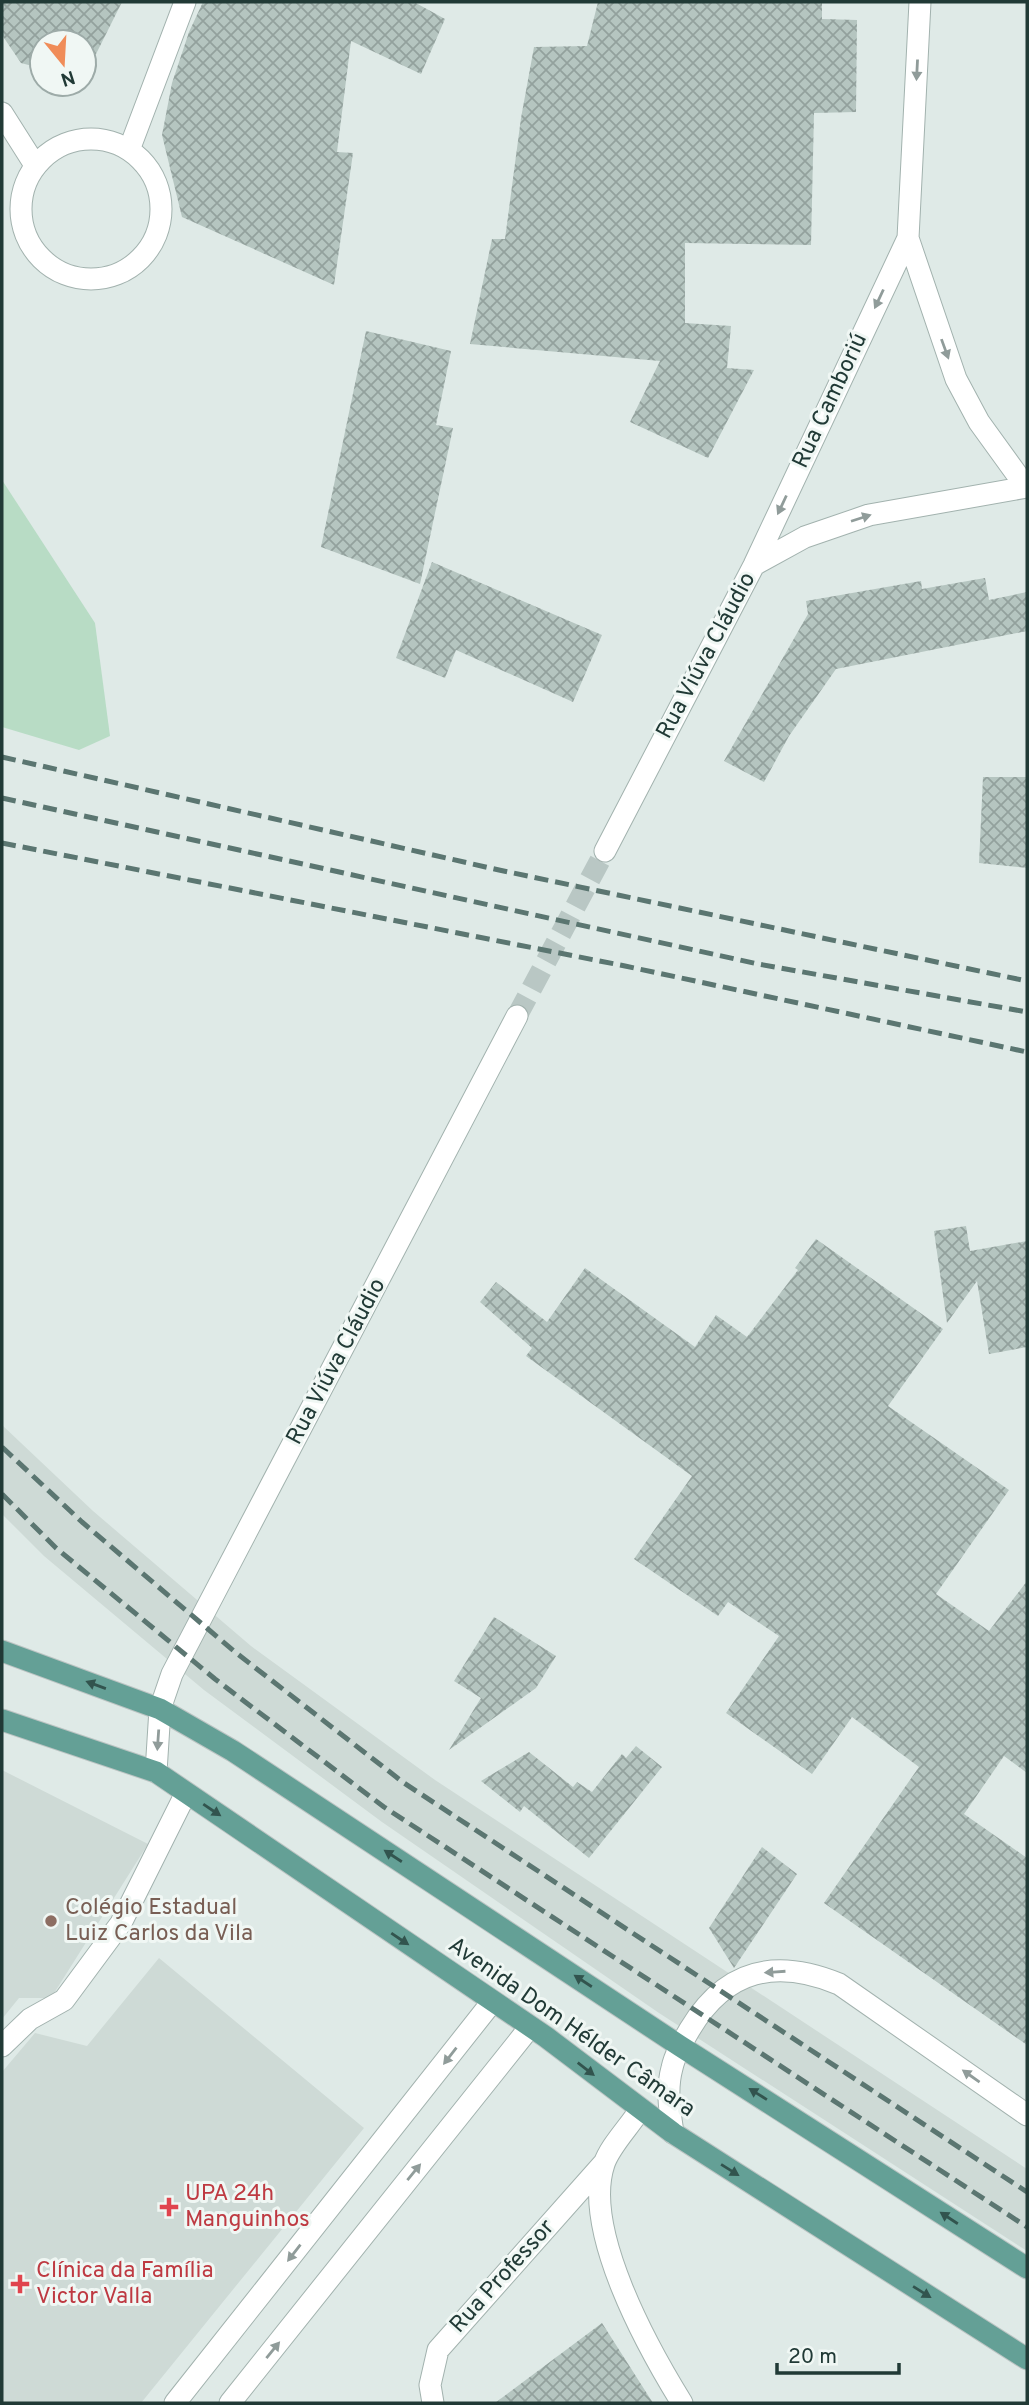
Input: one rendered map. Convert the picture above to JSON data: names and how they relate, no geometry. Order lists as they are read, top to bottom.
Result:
{
  "streets": {
    "main road": ["Avenida Dom Hélder Câmara"],
    "street": ["Rua Camboriú", "Rua Viúva Cláudio", "Rua Professor"]
  },
  "crossings": [
    ["Rua Camboriú", "Rua Viúva Cláudio"],
    ["Rua Viúva Cláudio", "Avenida Dom Hélder Câmara"],
    ["Avenida Dom Hélder Câmara", "Rua Professor"]
  ],
  "one_way": ["Rua Camboriú"],
  "places": {
    "other": ["Colégio Estadual Luiz Carlos da Vila"],
    "health": ["UPA 24h Manguinhos", "Clínica da Família Victor Valla"]
  },
  "scale_bar": "20 m",
  "north": "bottom"
}
